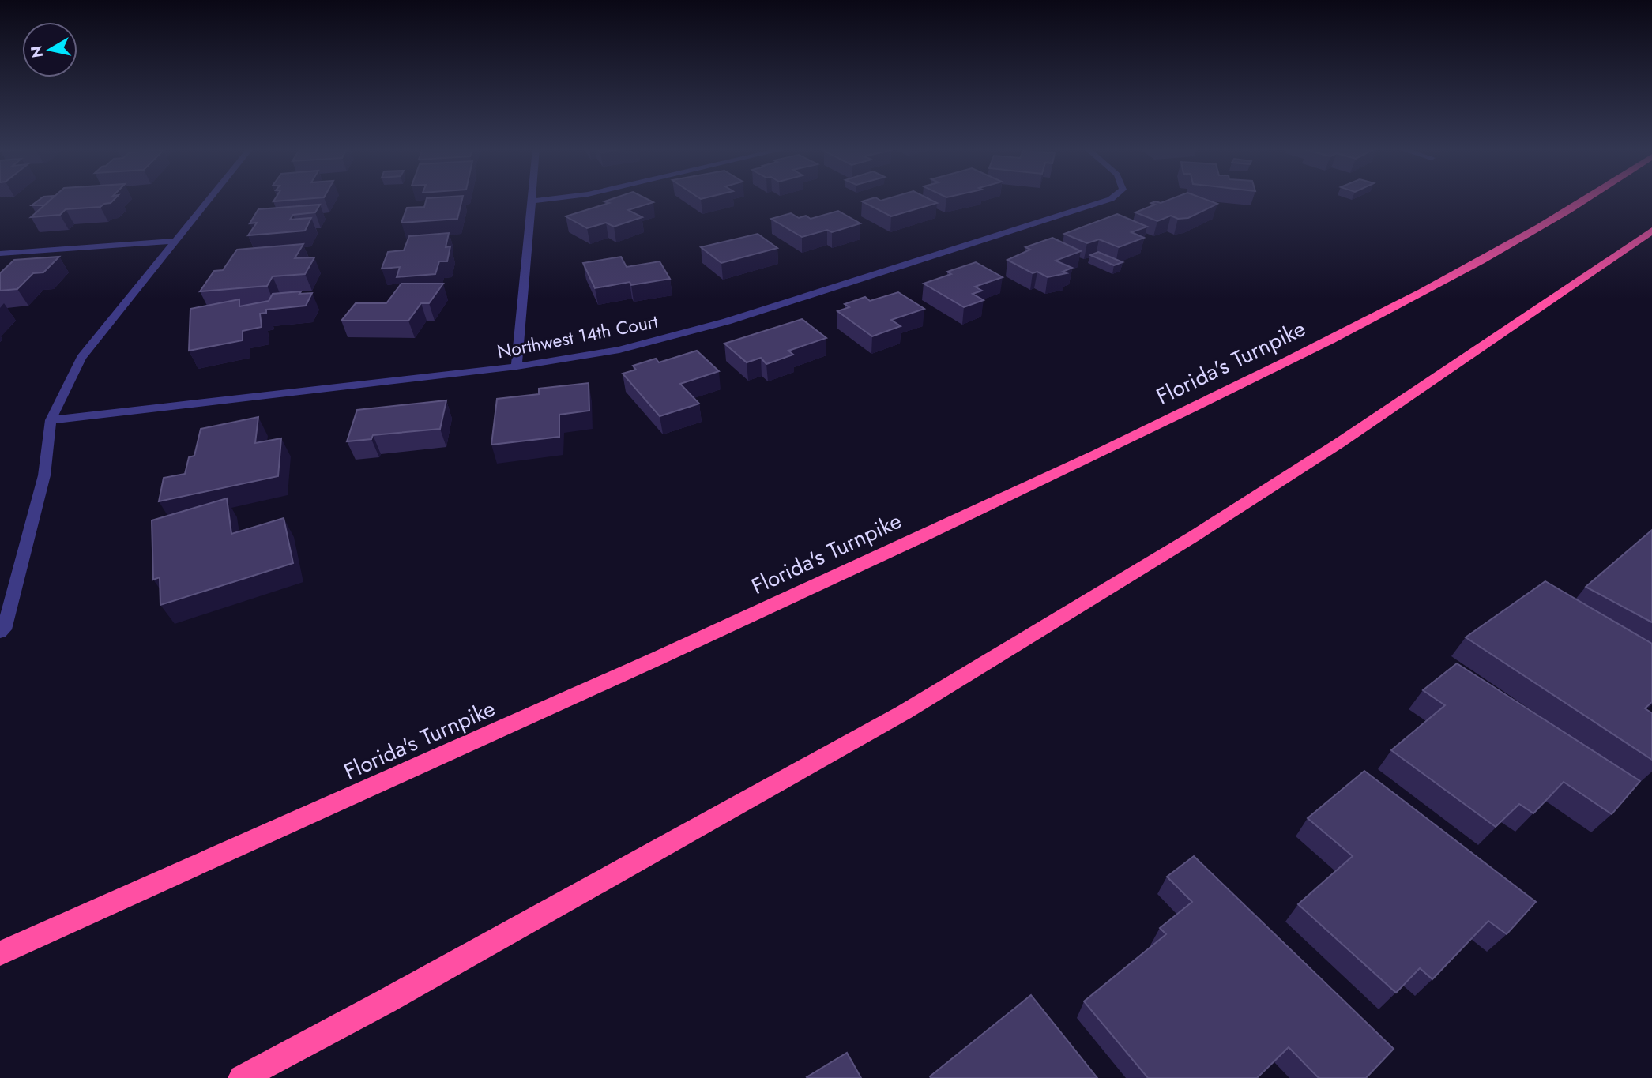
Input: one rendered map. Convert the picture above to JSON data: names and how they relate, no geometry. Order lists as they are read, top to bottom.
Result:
{
  "streets": {
    "highway": ["Florida's Turnpike"],
    "street": ["Northwest 14th Court"]
  },
  "north": "left"
}
